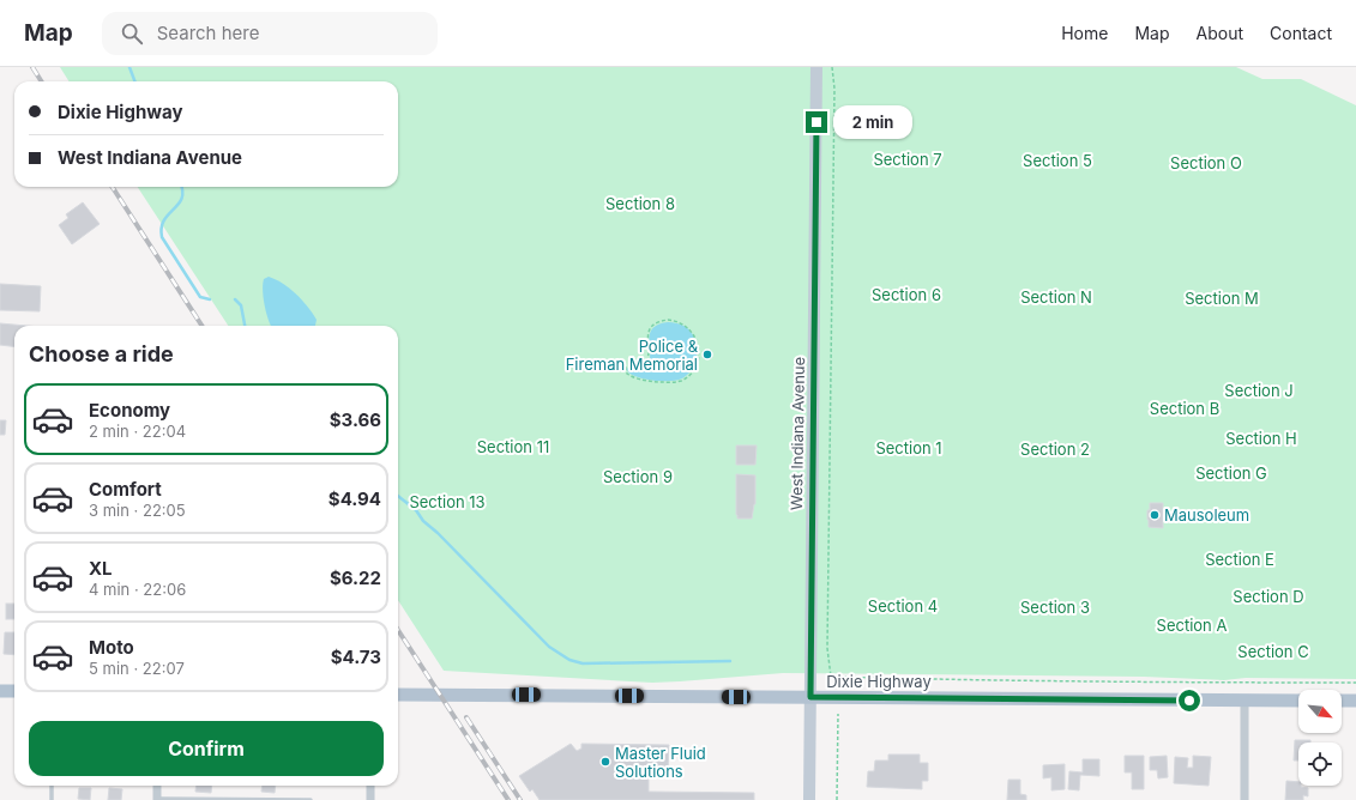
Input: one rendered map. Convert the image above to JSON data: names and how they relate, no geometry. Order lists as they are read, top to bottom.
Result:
{
  "streets": {
    "main road": ["West Indiana Avenue", "Dixie Highway"]
  },
  "crossings": [
    ["West Indiana Avenue", "Dixie Highway"]
  ],
  "parks": [
    "Section 7",
    "Section 5",
    "Section O",
    "Section 8",
    "Section 6",
    "Section N",
    "Section M",
    "Section J",
    "Section B",
    "Section H",
    "Section 11",
    "Section 1",
    "Section 2",
    "Section G",
    "Section 9",
    "Section 13",
    "Section E",
    "Section D",
    "Section 4",
    "Section 3",
    "Section A",
    "Section C"
  ],
  "places": ["Police & Fireman Memorial", "Mausoleum", "Master Fluid Solutions"],
  "north": "bottom right",
  "page": {
    "header": "Map",
    "search": "Search here",
    "nav": [
      "Home",
      "Map",
      "About",
      "Contact"
    ],
    "banner": ["Dixie Highway", "West Indiana Avenue"],
    "bubble": "2 min",
    "heading": "Choose a ride",
    "list": [
      {
        "name": "Economy",
        "note": "2 min · 22:04",
        "value": "$3.66"
      },
      {
        "name": "Comfort",
        "note": "3 min · 22:05",
        "value": "$4.94"
      },
      {
        "name": "XL",
        "note": "4 min · 22:06",
        "value": "$6.22"
      },
      {
        "name": "Moto",
        "note": "5 min · 22:07",
        "value": "$4.73"
      }
    ],
    "buttons": "Confirm"
  }
}
